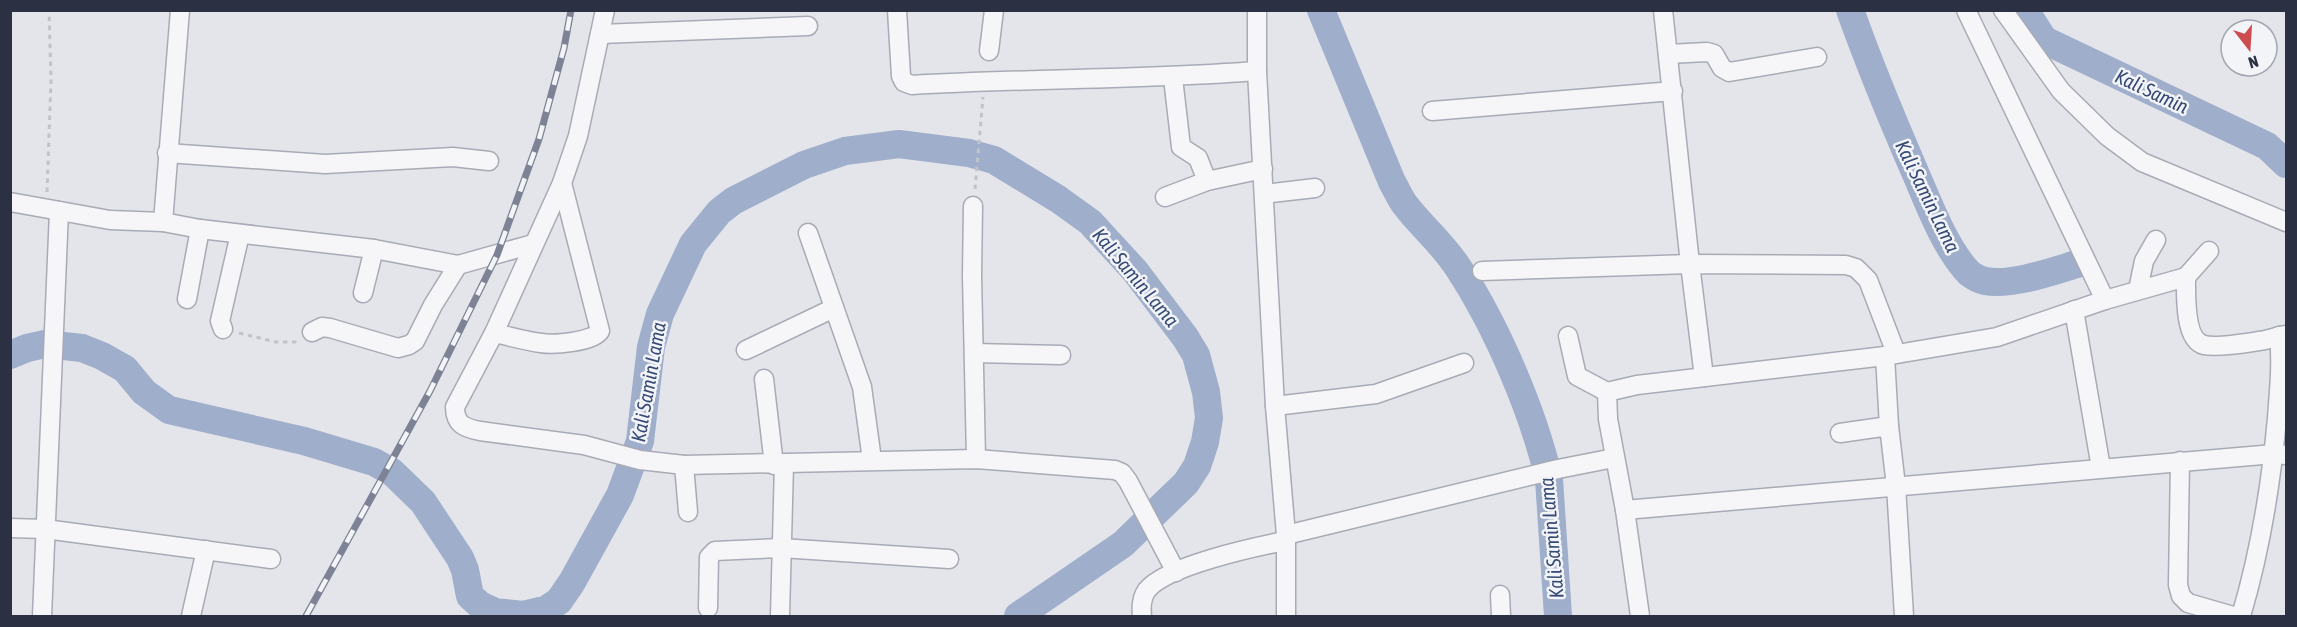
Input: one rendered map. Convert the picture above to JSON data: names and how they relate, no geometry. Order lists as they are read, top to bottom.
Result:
{
  "water": ["Kali Samin", "Kali Samin Lama"],
  "north": "bottom"
}
